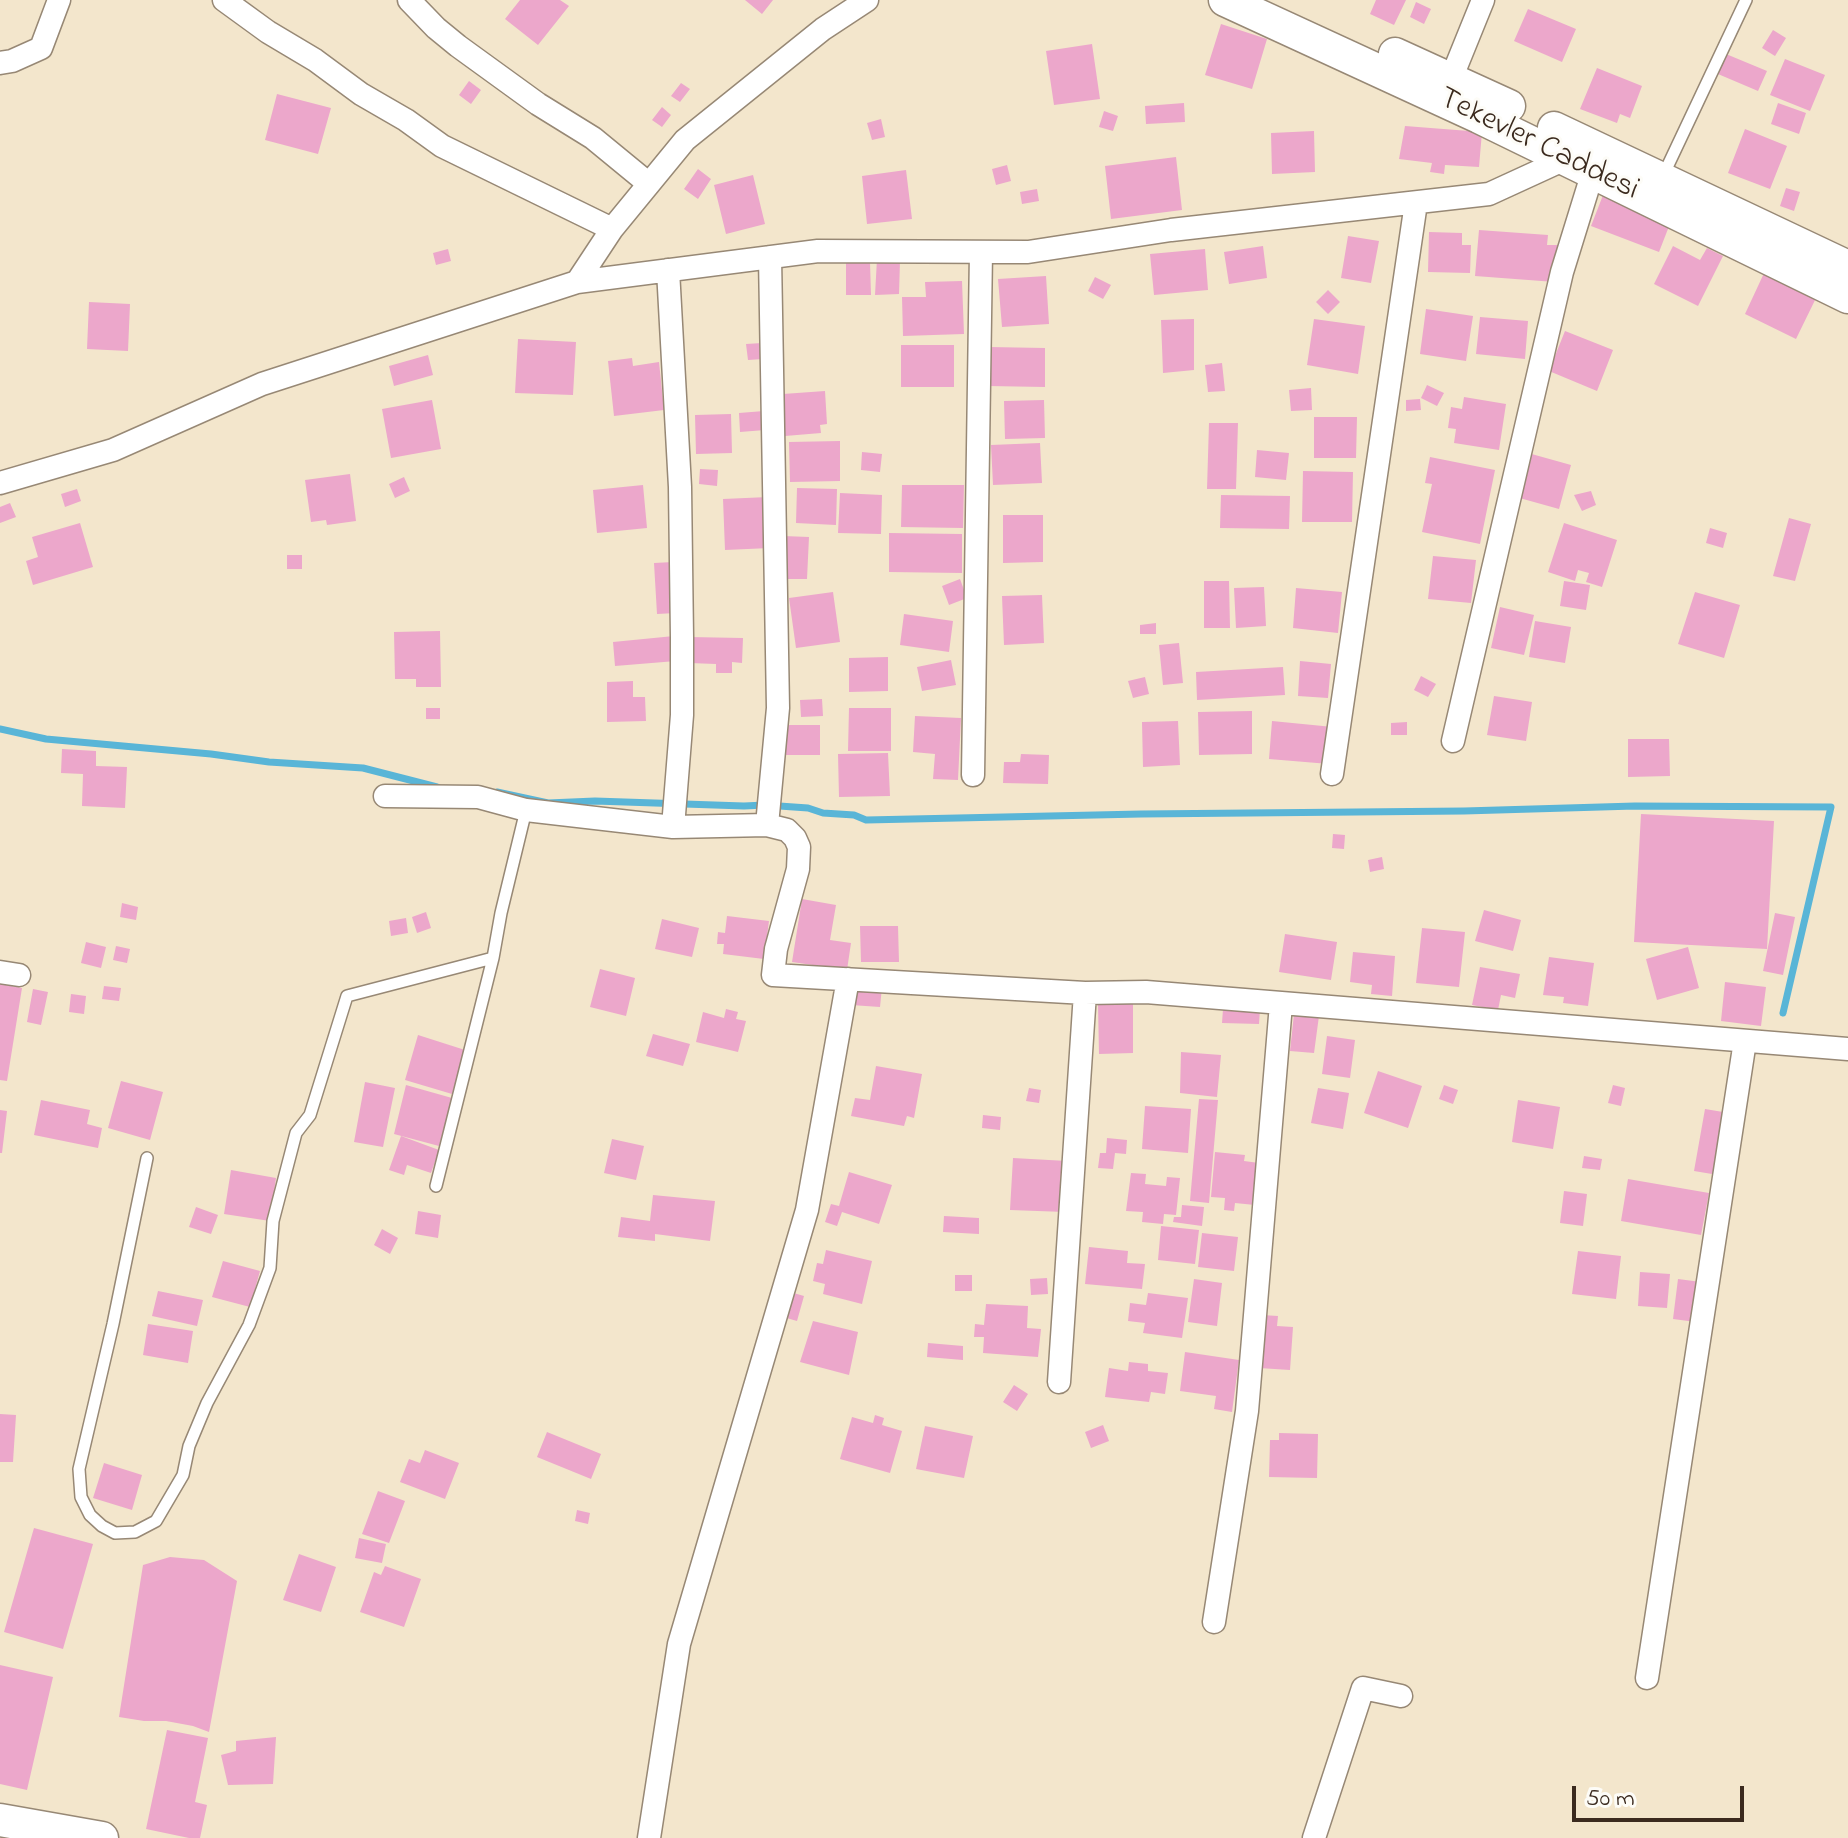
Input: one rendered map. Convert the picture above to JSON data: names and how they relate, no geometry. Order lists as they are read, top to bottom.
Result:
{
  "streets": {
    "street": ["Tekevler Caddesi"]
  },
  "scale_bar": "50 m"
}
